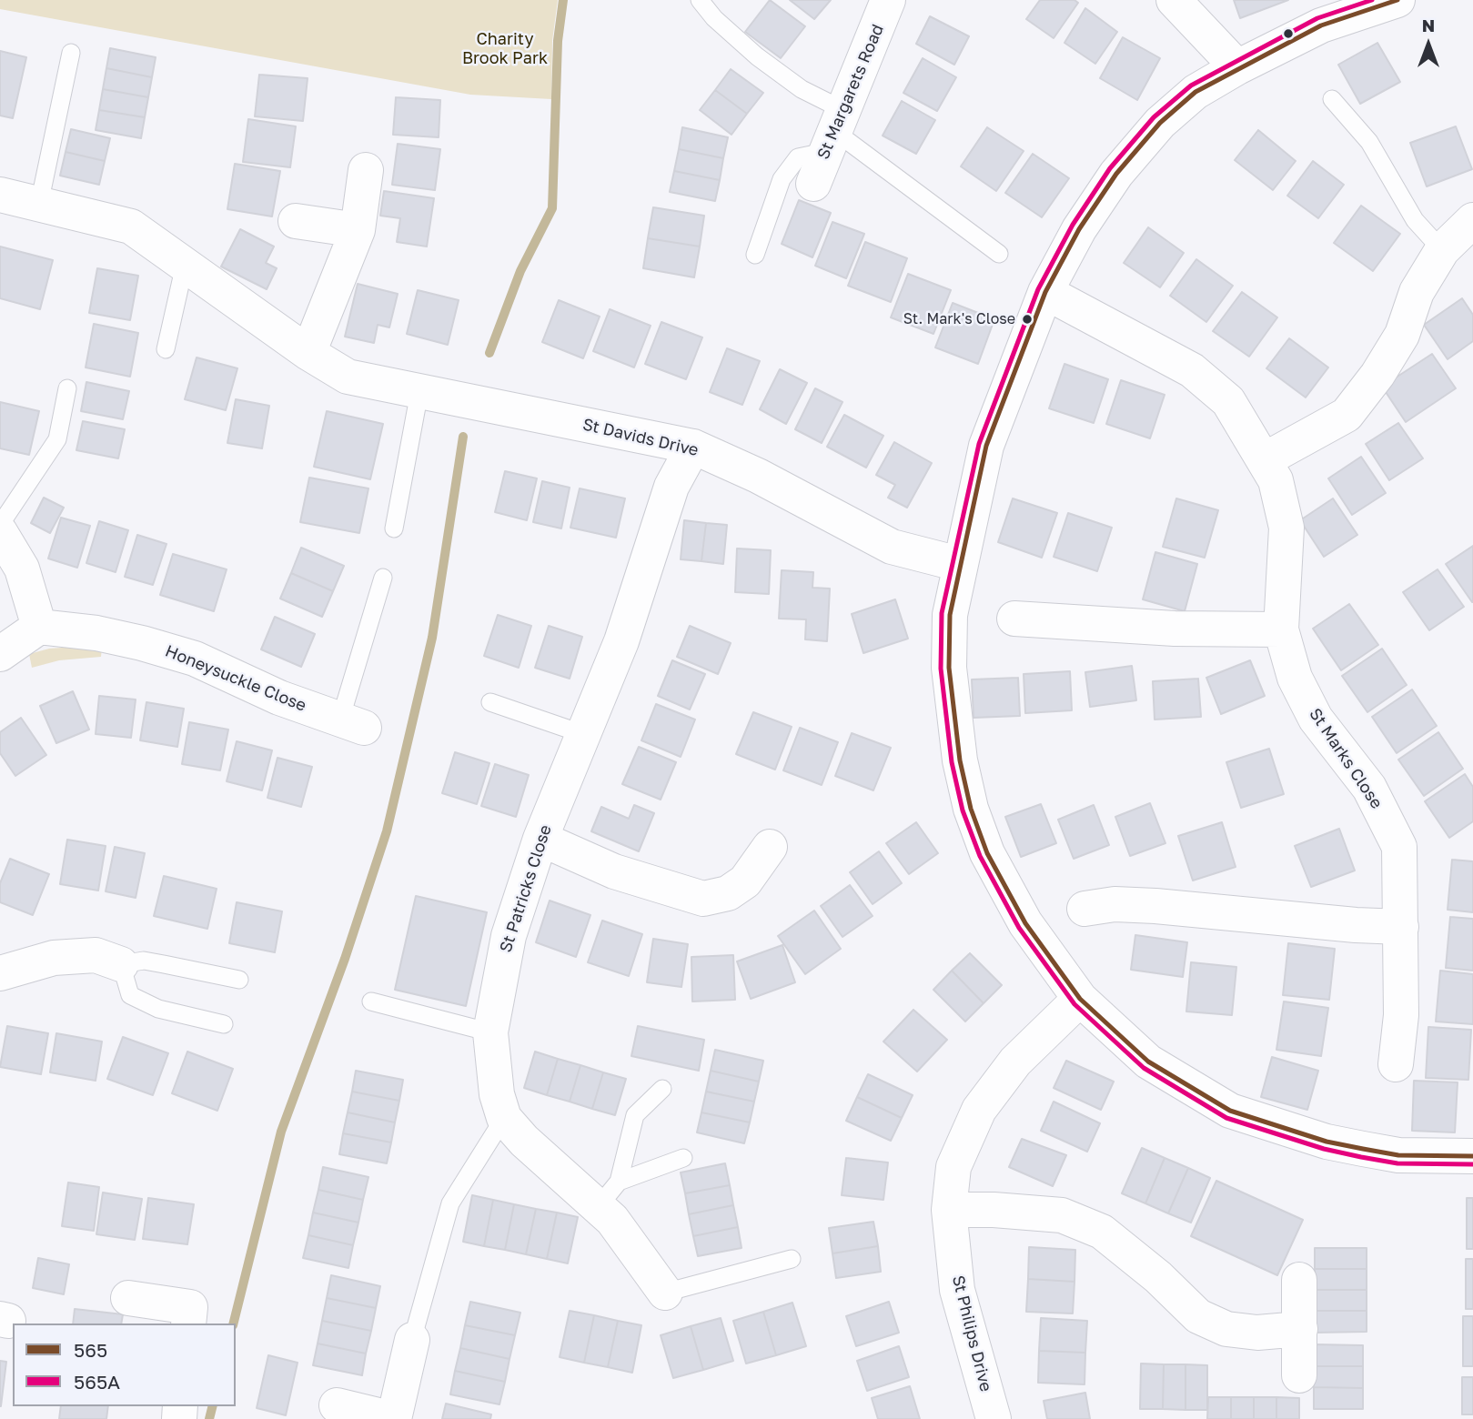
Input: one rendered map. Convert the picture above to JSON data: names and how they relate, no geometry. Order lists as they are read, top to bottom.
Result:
{
  "streets": {
    "street": [
      "St Margarets Road",
      "St Davids Drive",
      "Honeysuckle Close",
      "St Marks Close",
      "St Patricks Close",
      "St Philips Drive"
    ]
  },
  "crossings": [
    ["St Davids Drive", "St Patricks Close"]
  ],
  "parks": ["Charity Brook Park"],
  "places": ["St. Mark's Close"],
  "lines": ["transit line 565", "transit line 565A"],
  "legend": ["565", "565A"],
  "north": "top"
}
